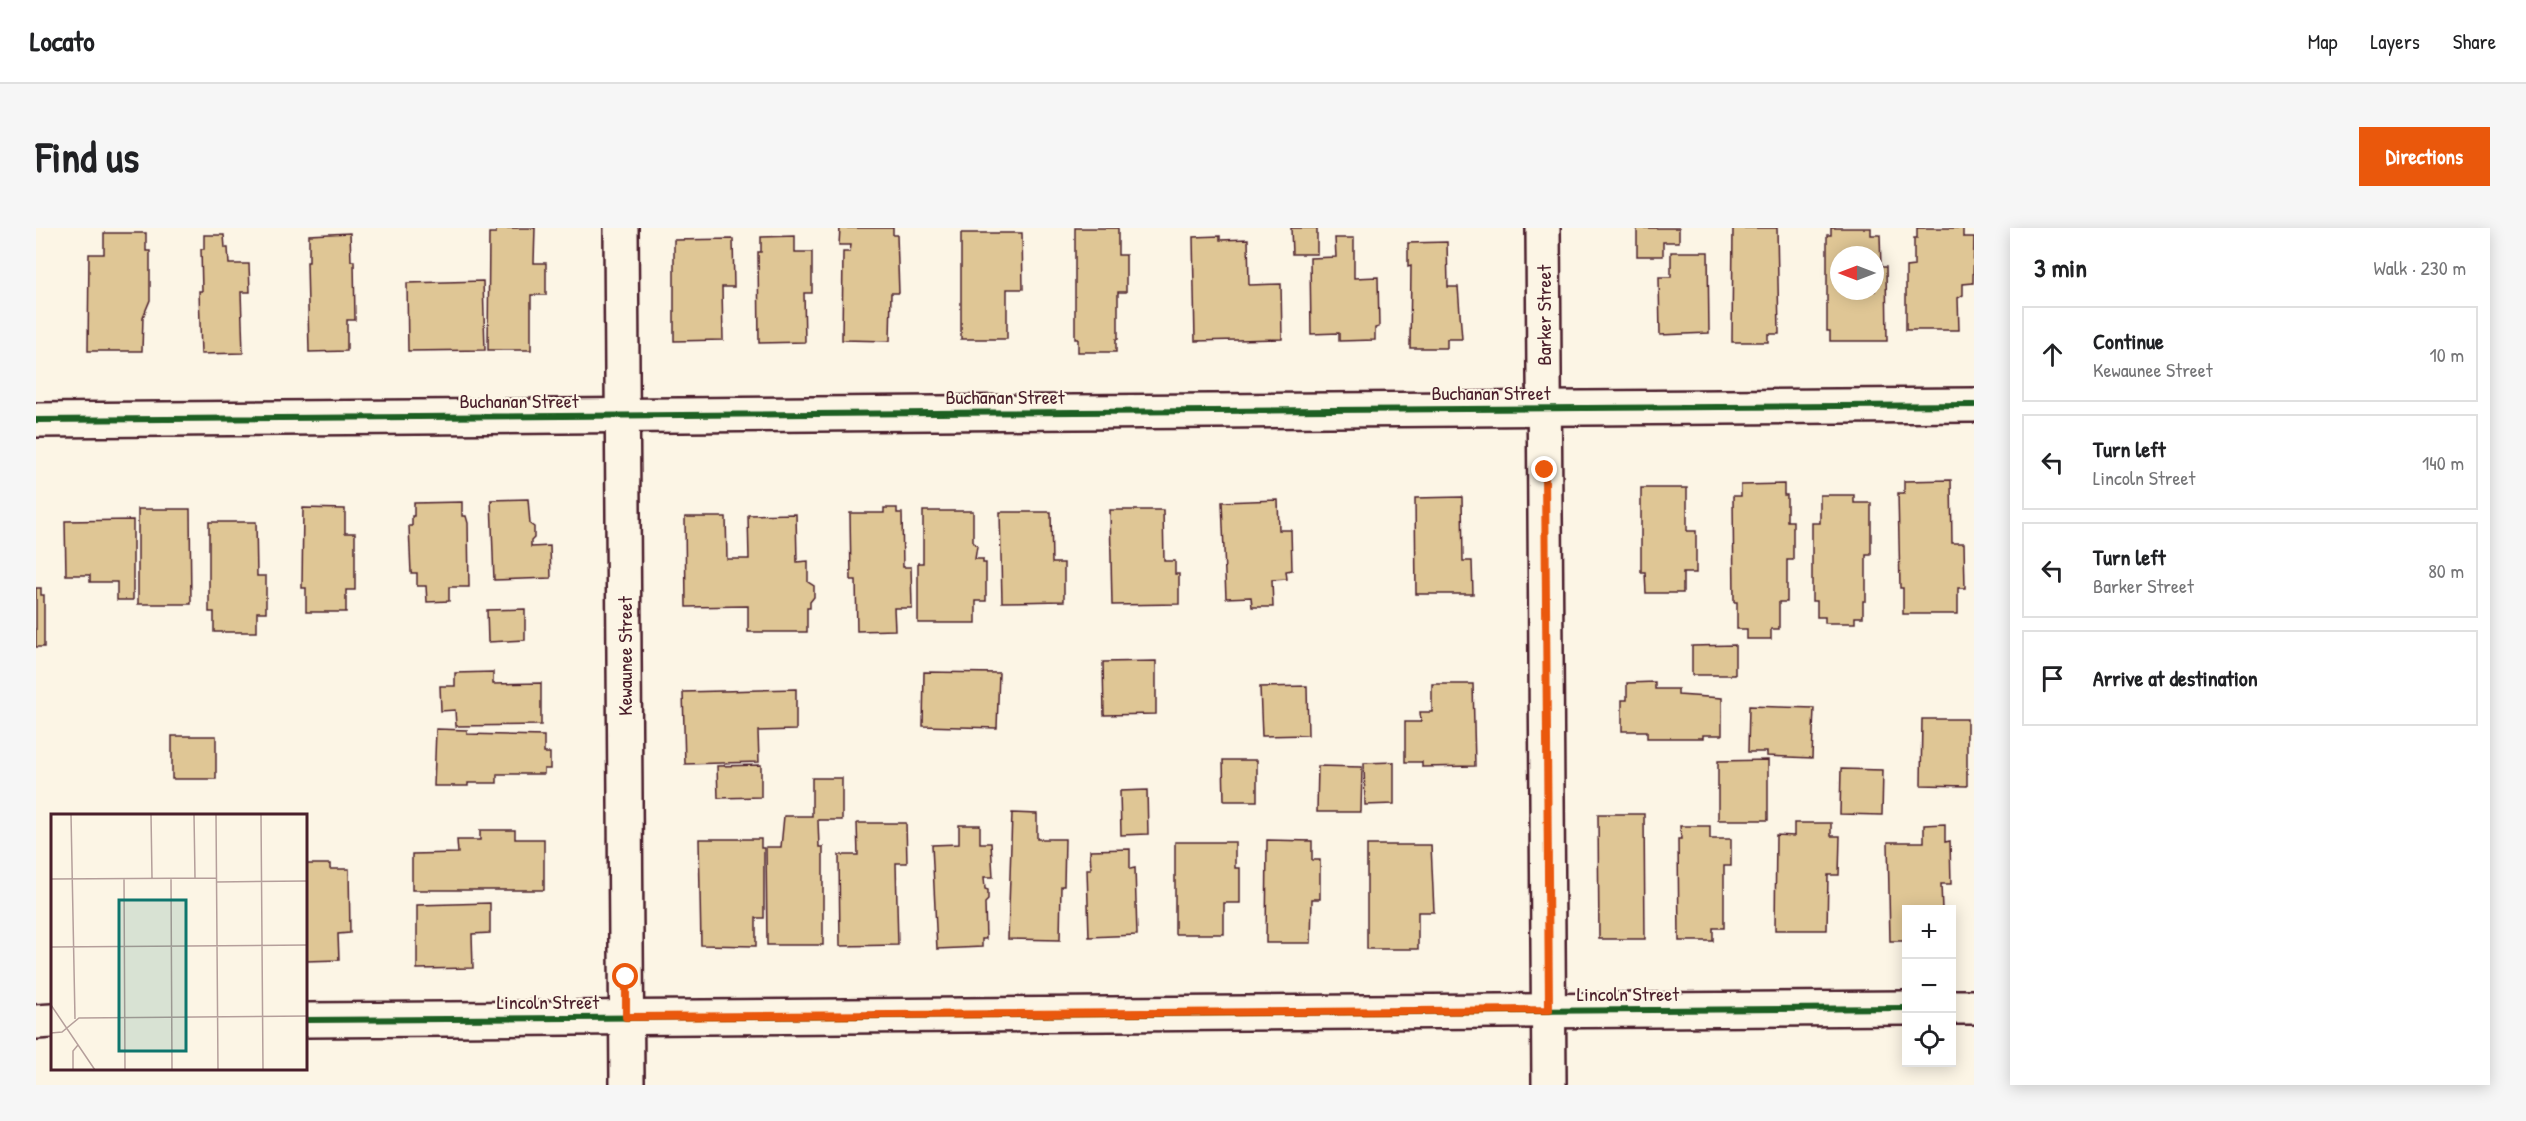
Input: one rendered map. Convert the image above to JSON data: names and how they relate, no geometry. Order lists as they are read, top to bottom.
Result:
{
  "streets": {
    "street": [
      "Barker Street",
      "Buchanan Street",
      "Kewaunee Street",
      "Lincoln Street"
    ]
  },
  "crossings": [
    ["Barker Street", "Buchanan Street"],
    ["Barker Street", "Lincoln Street"],
    ["Buchanan Street", "Kewaunee Street"],
    ["Kewaunee Street", "Lincoln Street"]
  ],
  "north": "left",
  "page": {
    "header": "Locato",
    "nav": ["Map", "Layers", "Share"],
    "buttons": "Directions",
    "title": "Find us",
    "heading": ["3 min", "Walk · 230 m"],
    "list": [
      ["Continue", "Kewaunee Street", "10 m"],
      ["Turn left", "Lincoln Street", "140 m"],
      ["Turn left", "Barker Street", "80 m"],
      "Arrive at destination"
    ],
    "map_buttons": ["+", "−"]
  }
}
